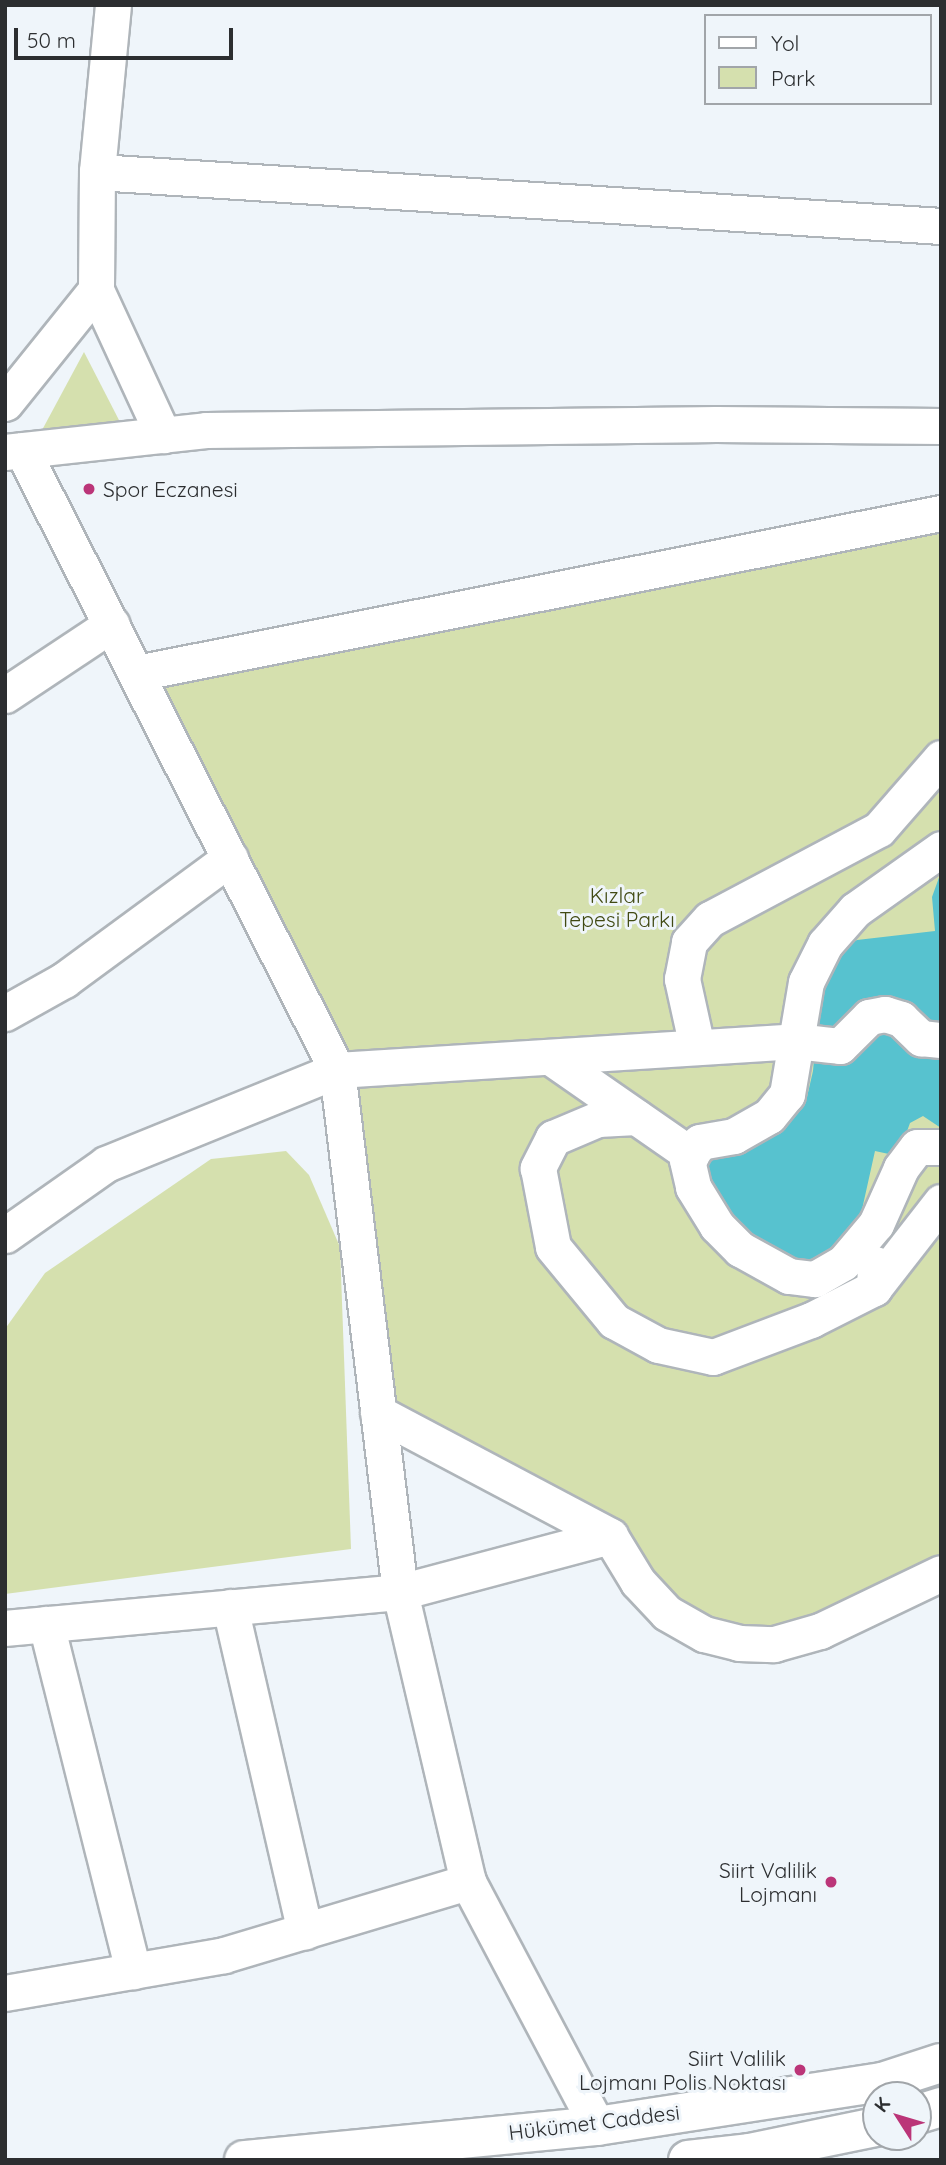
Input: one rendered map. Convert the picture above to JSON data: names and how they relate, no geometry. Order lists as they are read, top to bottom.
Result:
{
  "streets": {
    "main road": ["Hükümet Caddesi"]
  },
  "parks": ["Kızlar Tepesi Parkı"],
  "places": ["Spor Eczanesi", "Siirt Valilik Lojmanı", "Siirt Valilik Lojmanı Polis Noktası"],
  "legend": ["Yol", "Park"],
  "scale_bar": "50 m",
  "north": "top left"
}
